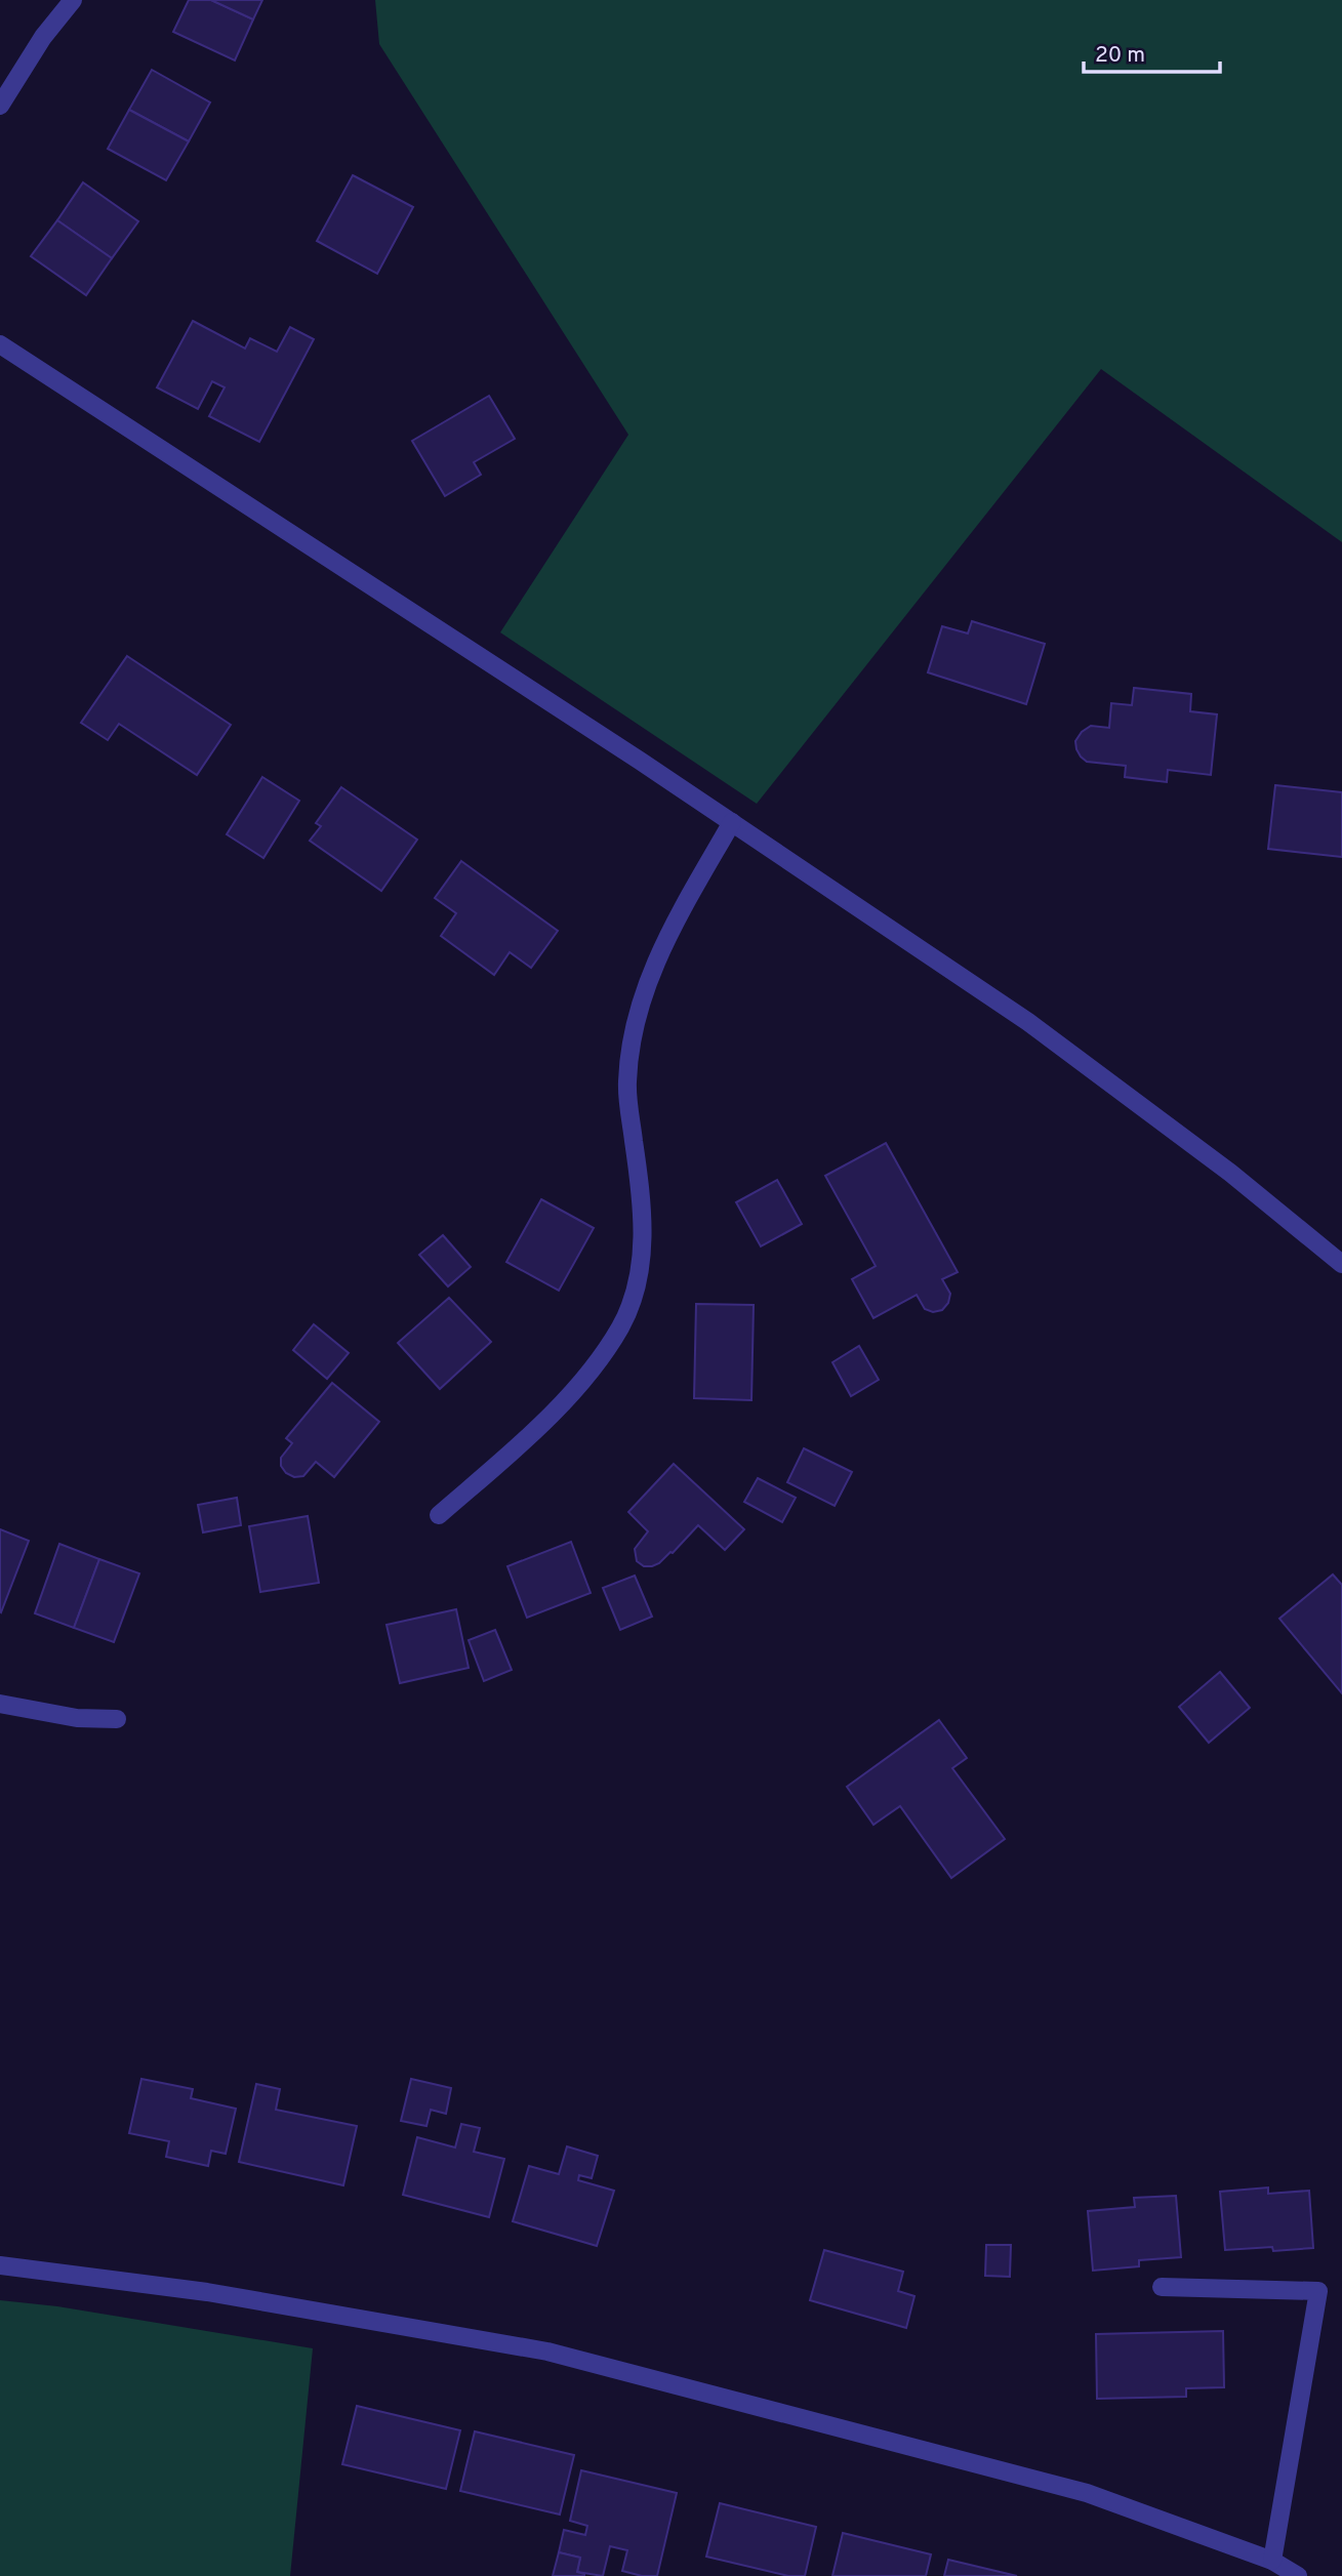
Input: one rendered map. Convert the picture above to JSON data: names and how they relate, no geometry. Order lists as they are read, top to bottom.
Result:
{
  "scale_bar": "20 m"
}
